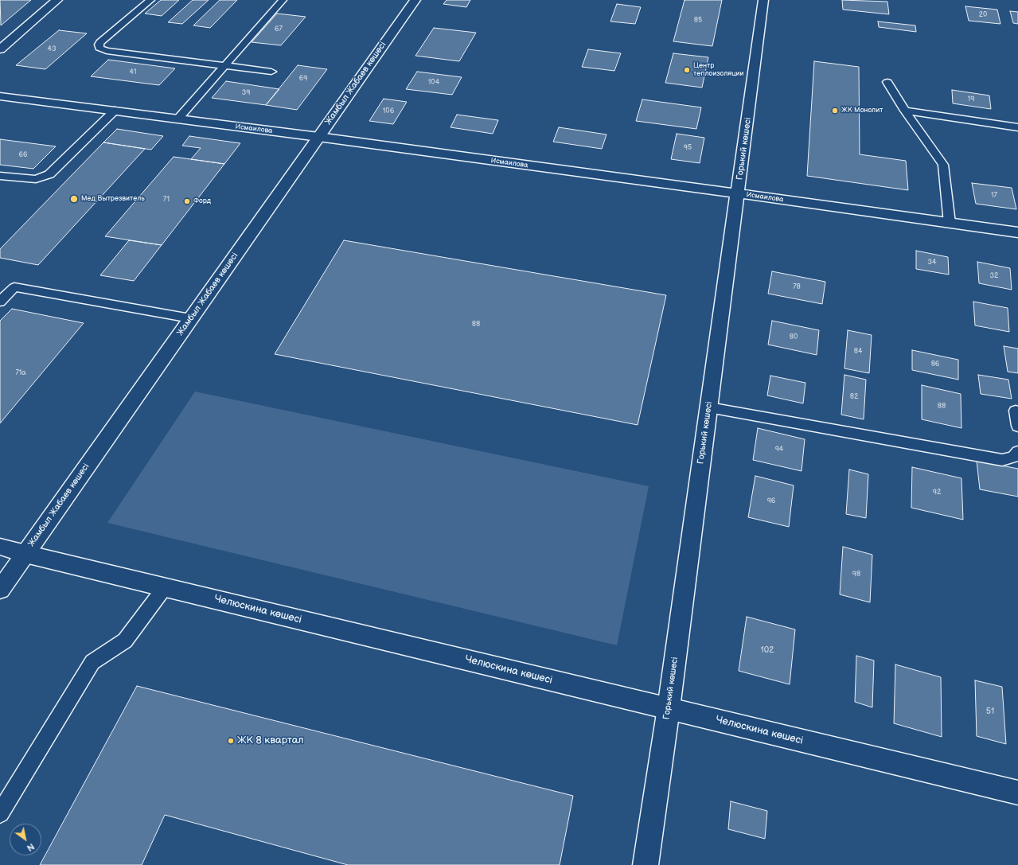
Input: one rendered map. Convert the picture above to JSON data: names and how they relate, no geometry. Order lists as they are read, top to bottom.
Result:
{
  "streets": {
    "street": [
      "Жамбыл Жабаев көшесі",
      "Исмаилова",
      "Горький көшесі",
      "Челюскина көшесі"
    ]
  },
  "crossings": [
    ["Жамбыл Жабаев көшесі", "Исмаилова"],
    ["Жамбыл Жабаев көшесі", "Челюскина көшесі"],
    ["Исмаилова", "Горький көшесі"],
    ["Горький көшесі", "Челюскина көшесі"]
  ],
  "places": [
    "Центр теплоизоляции",
    "ЖК Монолит",
    "Мед Вытрезвитель",
    "Форд",
    "ЖК 8 квартал"
  ],
  "house_numbers": [
    "20",
    "85",
    "67",
    "43",
    "41",
    "69",
    "104",
    "39",
    "19",
    "106",
    "95",
    "66",
    "17",
    "71",
    "34",
    "32",
    "78",
    "88",
    "80",
    "84",
    "86",
    "71а",
    "82",
    "88",
    "94",
    "92",
    "96",
    "98",
    "102",
    "51"
  ],
  "north": "bottom right"
}
